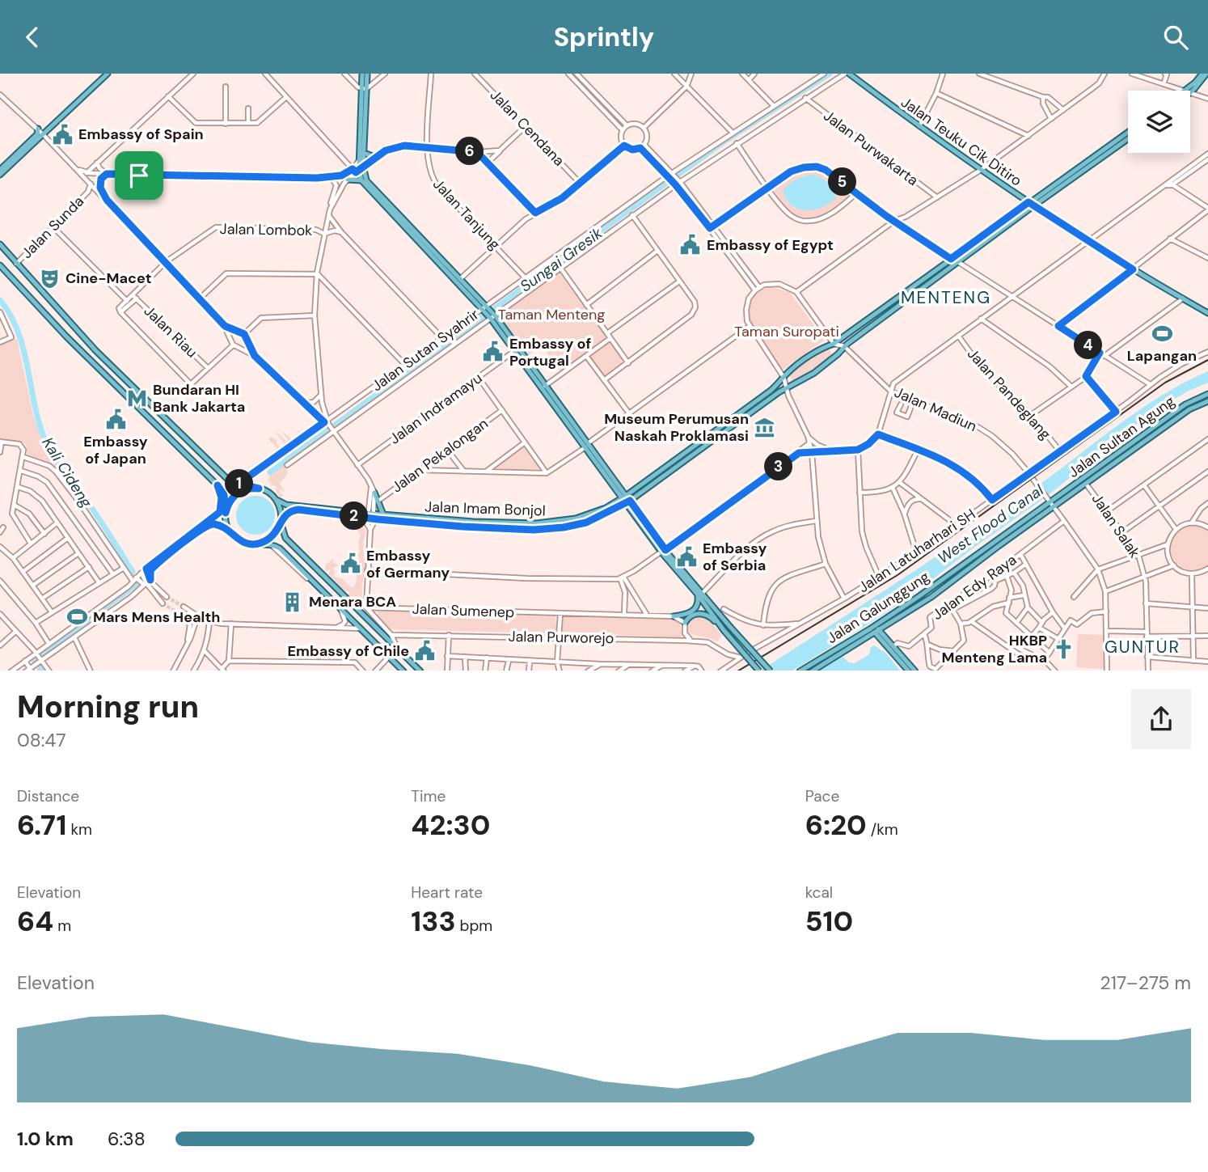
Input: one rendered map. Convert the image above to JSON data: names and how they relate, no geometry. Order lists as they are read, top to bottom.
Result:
{
  "streets": {
    "main road": [
      "Jalan Teuku Cik Ditiro",
      "Jalan Sultan Agung",
      "Jalan Imam Bonjol",
      "Jalan Galunggung"
    ],
    "street": [
      "Jalan Cendana",
      "Jalan Purwakarta",
      "Jalan Tanjung",
      "Jalan Sunda",
      "Jalan Lombok",
      "Jalan Riau",
      "Jalan Sutan Syahrir",
      "Jalan Pandeglang",
      "Jalan Indramayu",
      "Jalan Madiun",
      "Jalan Pekalongan",
      "Jalan Salak",
      "Jalan Latuharhari SH",
      "Jalan Edy Raya",
      "Jalan Sumenep",
      "Jalan Purworejo"
    ]
  },
  "crossings": [
    ["Jalan Teuku Cik Ditiro", "Jalan Imam Bonjol"],
    ["Jalan Tanjung", "Jalan Sutan Syahrir"],
    ["Jalan Lombok", "Jalan Riau"],
    ["Jalan Lombok", "Jalan Sutan Syahrir"],
    ["Jalan Pandeglang", "Jalan Latuharhari SH"],
    ["Jalan Madiun", "Jalan Sultan Agung"],
    ["Jalan Madiun", "Jalan Imam Bonjol"],
    ["Jalan Madiun", "Jalan Latuharhari SH"],
    ["Jalan Madiun", "Jalan Edy Raya"],
    ["Jalan Madiun", "Jalan Galunggung"],
    ["Jalan Sultan Agung", "Jalan Salak"],
    ["Jalan Sultan Agung", "Jalan Galunggung"]
  ],
  "districts": ["MENTENG", "GUNTUR"],
  "water": ["Sungai Gresik", "Kali Cideng", "West Flood Canal"],
  "parks": ["Taman Menteng", "Taman Suropati"],
  "places": {
    "public building": [
      "Embassy of Spain",
      "Embassy of Egypt",
      "Embassy of Portugal",
      "Embassy of Japan",
      "Embassy of Serbia",
      "Embassy of Germany",
      "Embassy of Chile"
    ],
    "theatre": ["Cine-Macet"],
    "sports": ["Lapangan", "Mars Mens Health"],
    "metro station": ["Bundaran HI Bank Jakarta"],
    "museum": ["Museum Perumusan Naskah Proklamasi"],
    "building": ["Menara BCA"],
    "church": ["HKBP Menteng Lama"]
  },
  "page": {
    "header": "Sprintly",
    "pins": [
      "6",
      "5",
      "4",
      "3",
      "1",
      "2"
    ],
    "heading": ["Morning run", "08:47"],
    "stats": [
      ["Distance", "6.71 km"],
      ["Time", "42:30"],
      ["Pace", "6:20 /km"],
      ["Elevation", "64 m"],
      ["Heart rate", "133 bpm"],
      ["kcal", "510"]
    ],
    "chart": ["Elevation", "217–275 m"],
    "list": [
      {
        "name": "1.0 km",
        "note": "6:38"
      }
    ]
  }
}
